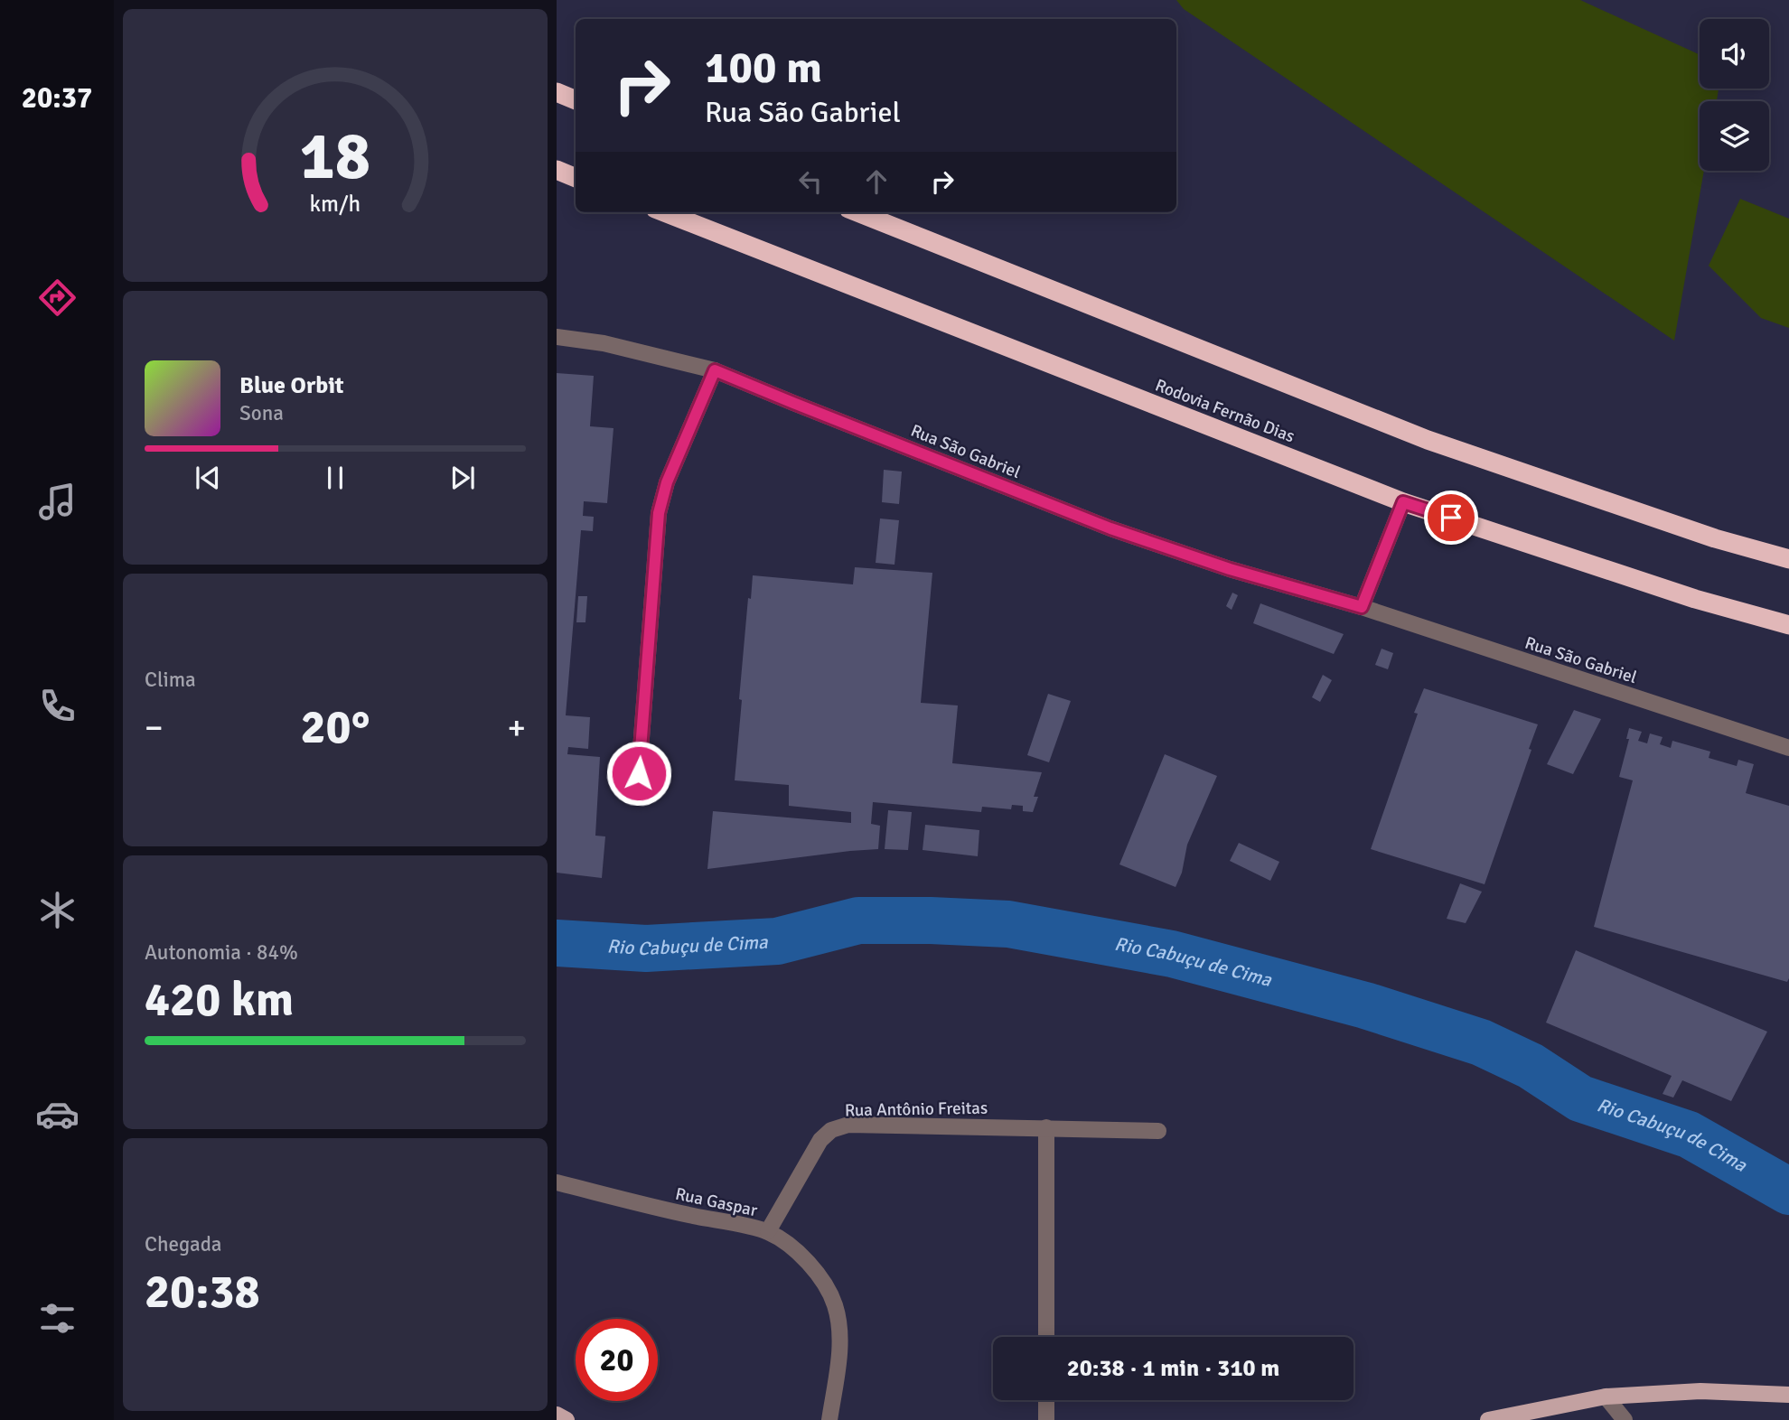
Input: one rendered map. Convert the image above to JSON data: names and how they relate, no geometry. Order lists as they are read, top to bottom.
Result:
{
  "streets": {
    "highway": ["Rodovia Fernão Dias"],
    "street": ["Rua São Gabriel", "Rua Antônio Freitas", "Rua Gaspar"]
  },
  "crossings": [
    ["Rua Antônio Freitas", "Rua Gaspar"]
  ],
  "water": ["Rio Cabuçu de Cima"],
  "page": {
    "tabs": "20:37",
    "turn": ["100 m", "Rua São Gabriel"],
    "song": ["Blue Orbit", "Sona"],
    "tile": [
      "Clima",
      ["Autonomia · 84%", "420 km"],
      ["Chegada", "20:38"]
    ],
    "heat": ["−", "20°", "+"],
    "limit": "20",
    "trip": "20:38 · 1 min · 310 m",
    "gauge": ["18", "km/h"]
  }
}
